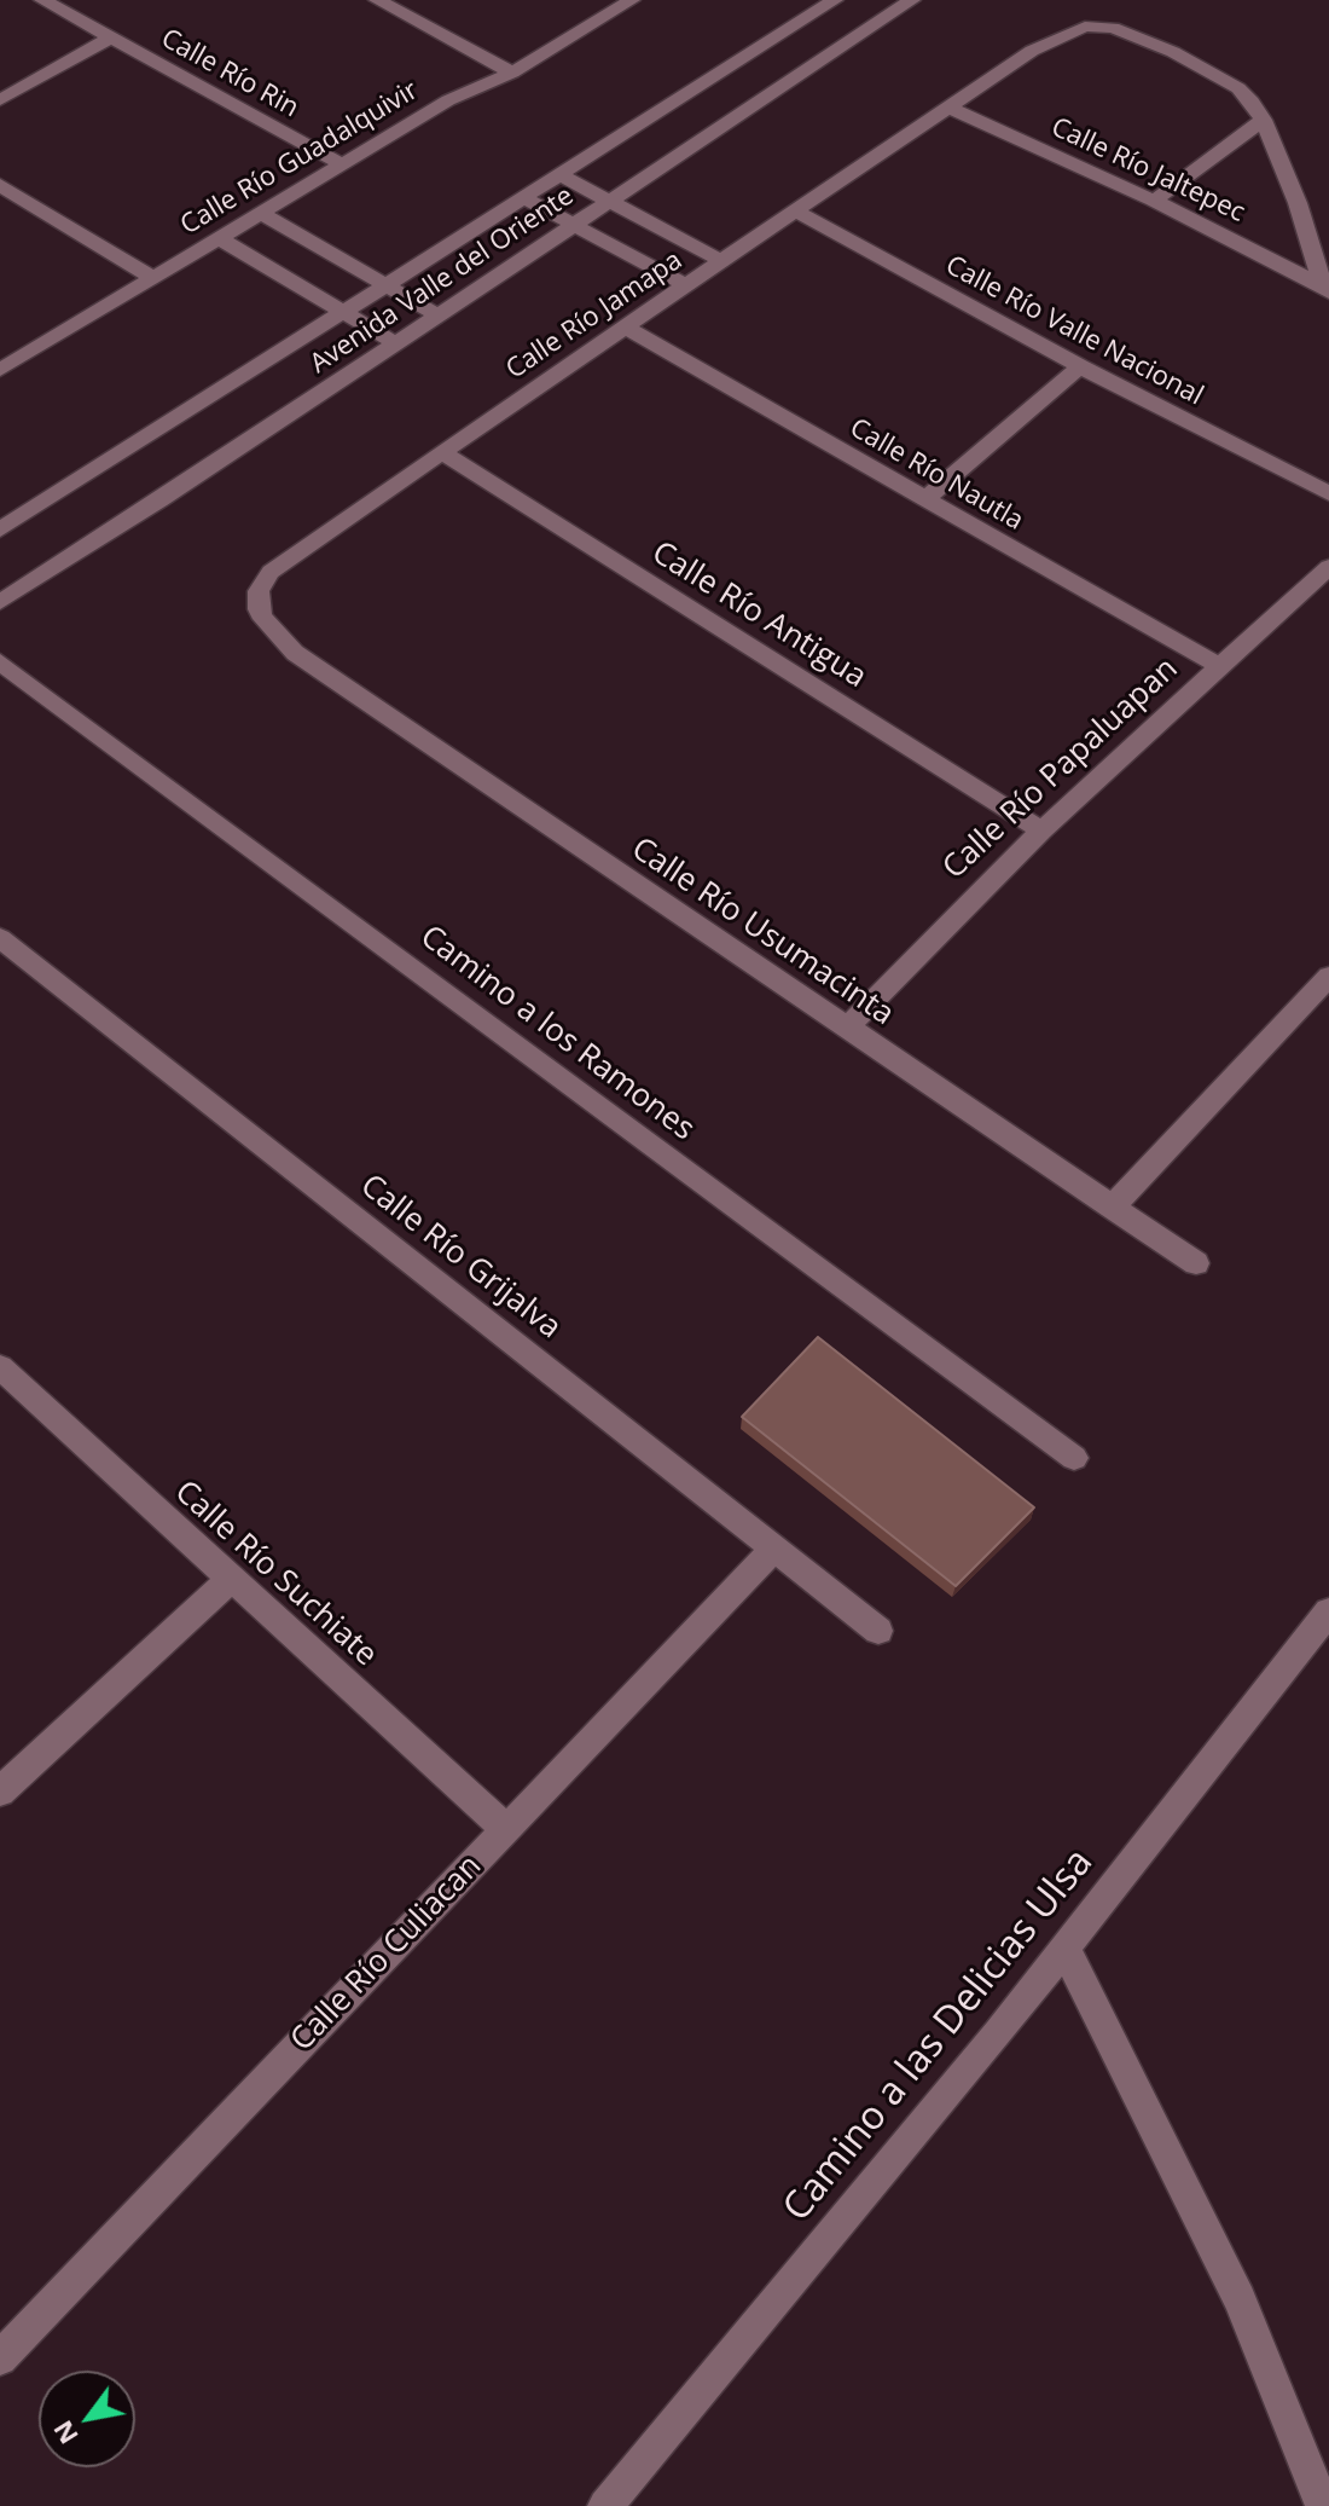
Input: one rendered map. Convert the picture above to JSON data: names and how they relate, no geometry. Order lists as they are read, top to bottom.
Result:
{
  "streets": {
    "street": [
      "Calle Río Rin",
      "Calle Río Guadalquivir",
      "Calle Río Jaltepec",
      "Avenida Valle del Oriente",
      "Calle Río Jamapa",
      "Calle Río Valle Nacional",
      "Calle Río Nautla",
      "Calle Río Antigua",
      "Calle Río Papaluapan",
      "Calle Río Usumacinta",
      "Camino a los Ramones",
      "Calle Río Grijalva",
      "Calle Río Suchiate",
      "Calle Río Culiacan",
      "Camino a las Delicias Ulsa"
    ]
  },
  "crossings": [
    ["Calle Río Rin", "Calle Río Guadalquivir"],
    ["Calle Río Jaltepec", "Calle Río Jamapa"],
    ["Calle Río Jamapa", "Calle Río Valle Nacional"],
    ["Calle Río Jamapa", "Calle Río Nautla"],
    ["Calle Río Jamapa", "Calle Río Antigua"],
    ["Calle Río Jamapa", "Calle Río Usumacinta"],
    ["Calle Río Nautla", "Calle Río Papaluapan"],
    ["Calle Río Antigua", "Calle Río Papaluapan"],
    ["Calle Río Papaluapan", "Calle Río Usumacinta"],
    ["Calle Río Grijalva", "Calle Río Culiacan"],
    ["Calle Río Suchiate", "Calle Río Culiacan"]
  ],
  "north": "bottom left"
}
